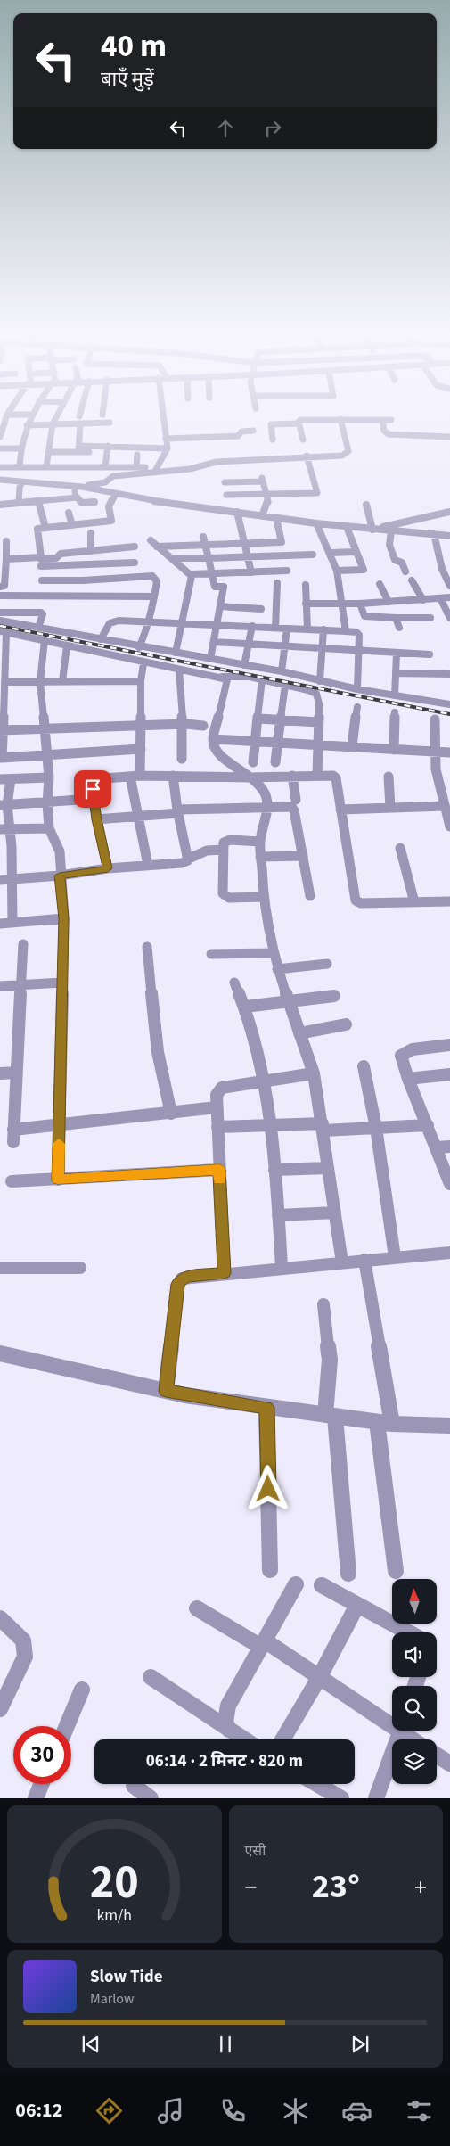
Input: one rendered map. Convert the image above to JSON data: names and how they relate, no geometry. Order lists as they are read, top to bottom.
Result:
{
  "north": "top",
  "page": {
    "turn": ["40 m", "बाएँ मुड़ें"],
    "limit": "30",
    "trip": "06:14 · 2 मिनट · 820 m",
    "tile": "एसी",
    "heat": ["−", "23°", "+"],
    "song": ["Slow Tide", "Marlow"],
    "tabs": "06:12",
    "gauge": ["20", "km/h"]
  }
}
